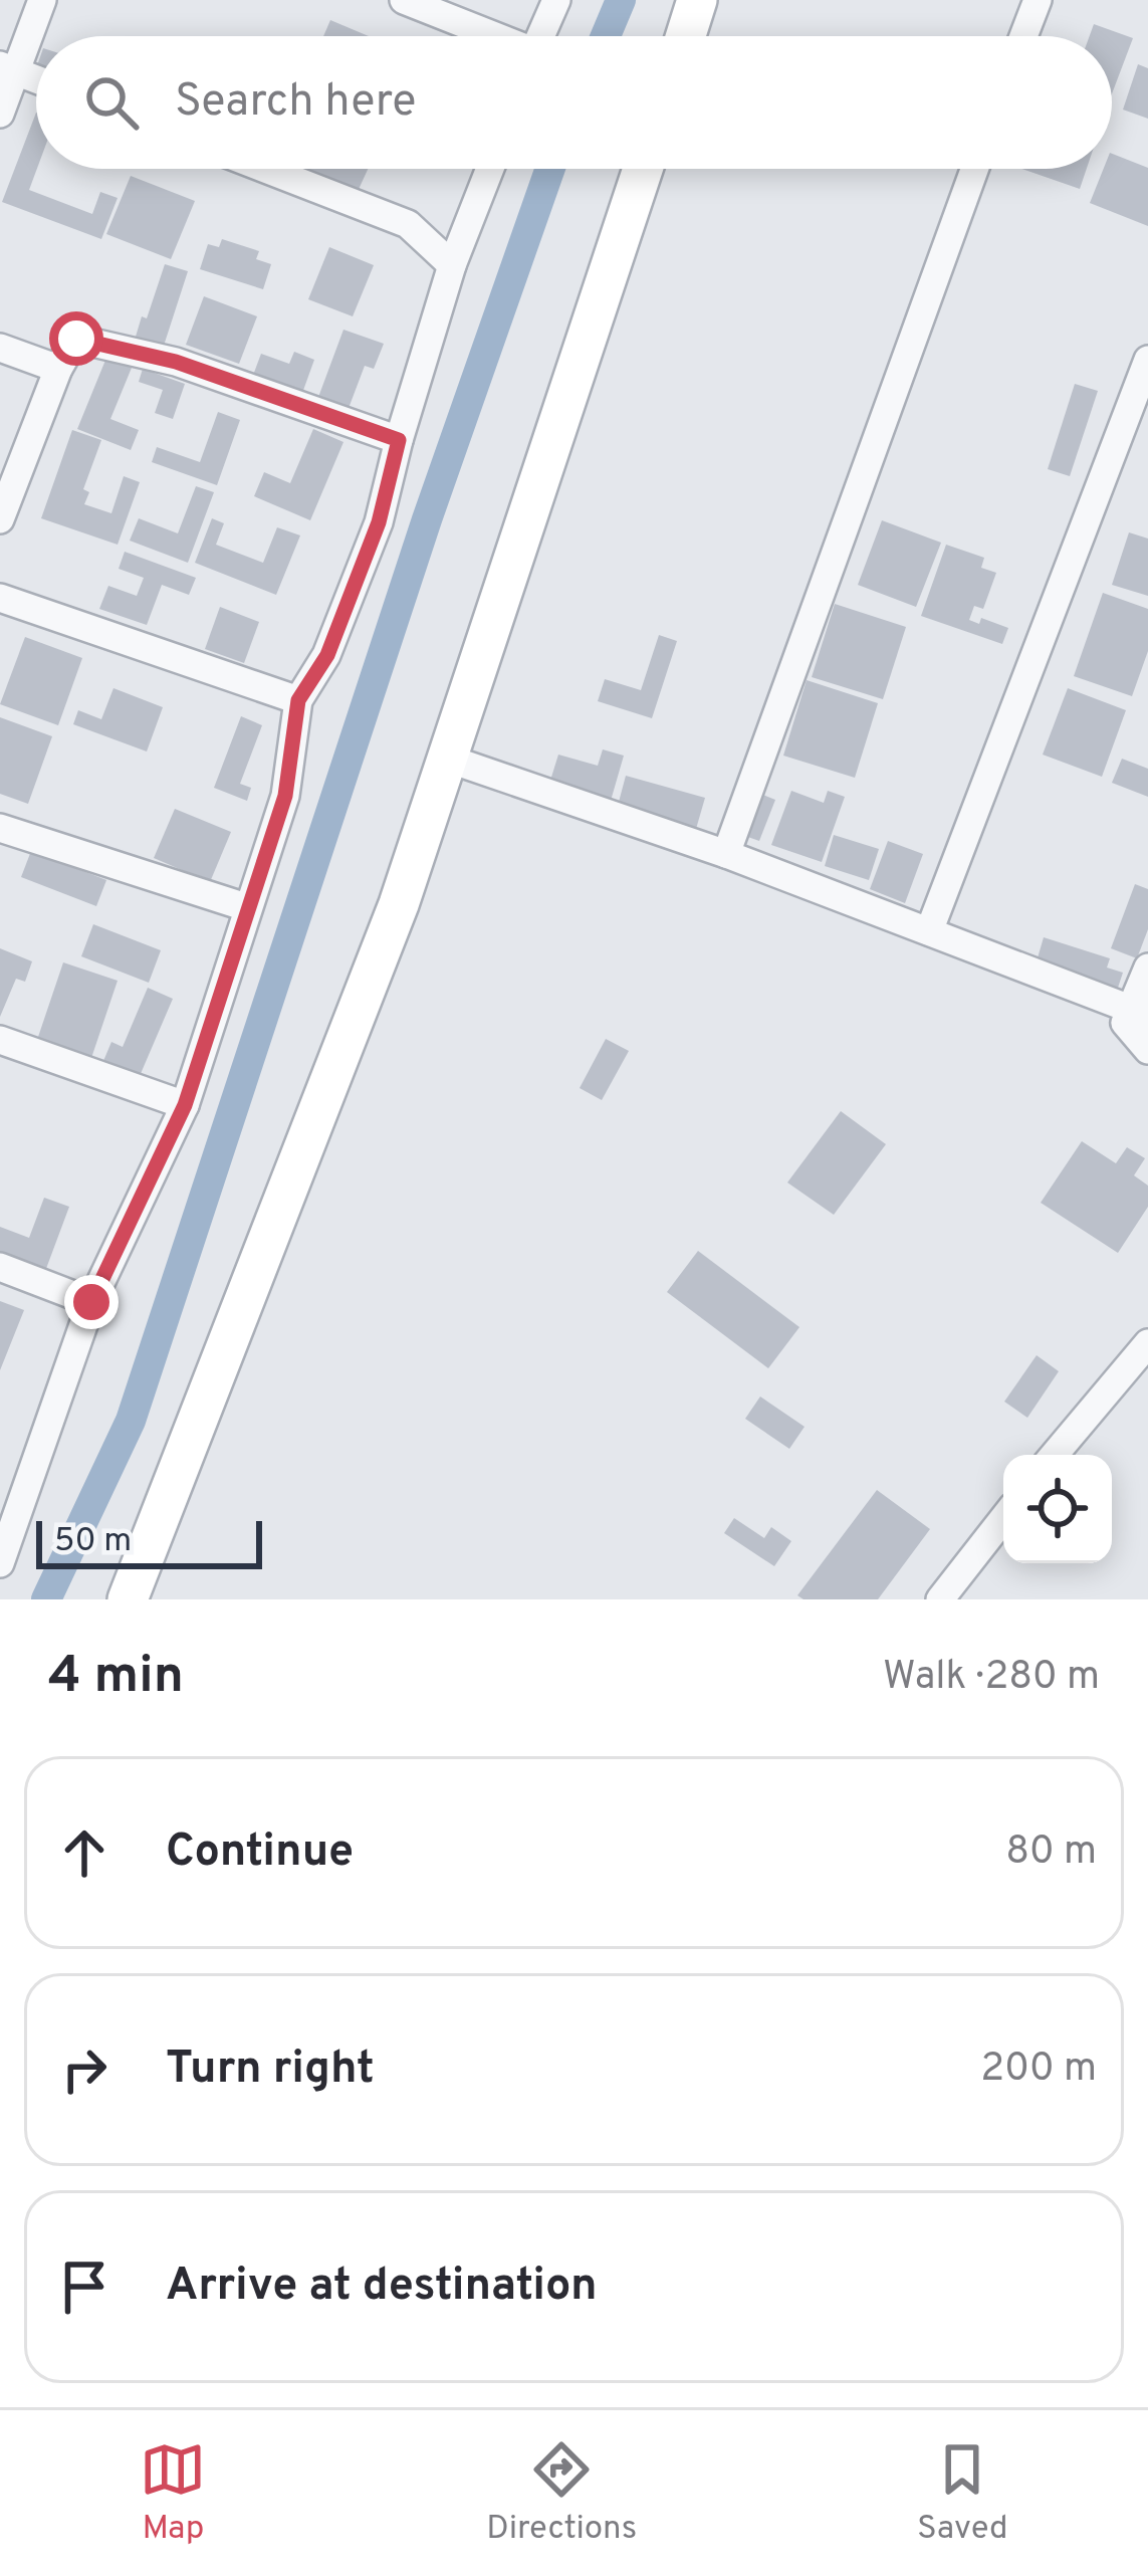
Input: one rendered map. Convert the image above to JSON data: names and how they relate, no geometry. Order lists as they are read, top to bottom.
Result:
{
  "scale_bar": "50 m",
  "page": {
    "search": "Search here",
    "scale": "50 m",
    "heading": ["4 min", "Walk · 280 m"],
    "list": [
      ["Continue", "80 m"],
      ["Turn right", "200 m"],
      "Arrive at destination"
    ],
    "nav": ["Map", "Directions", "Saved"]
  }
}
